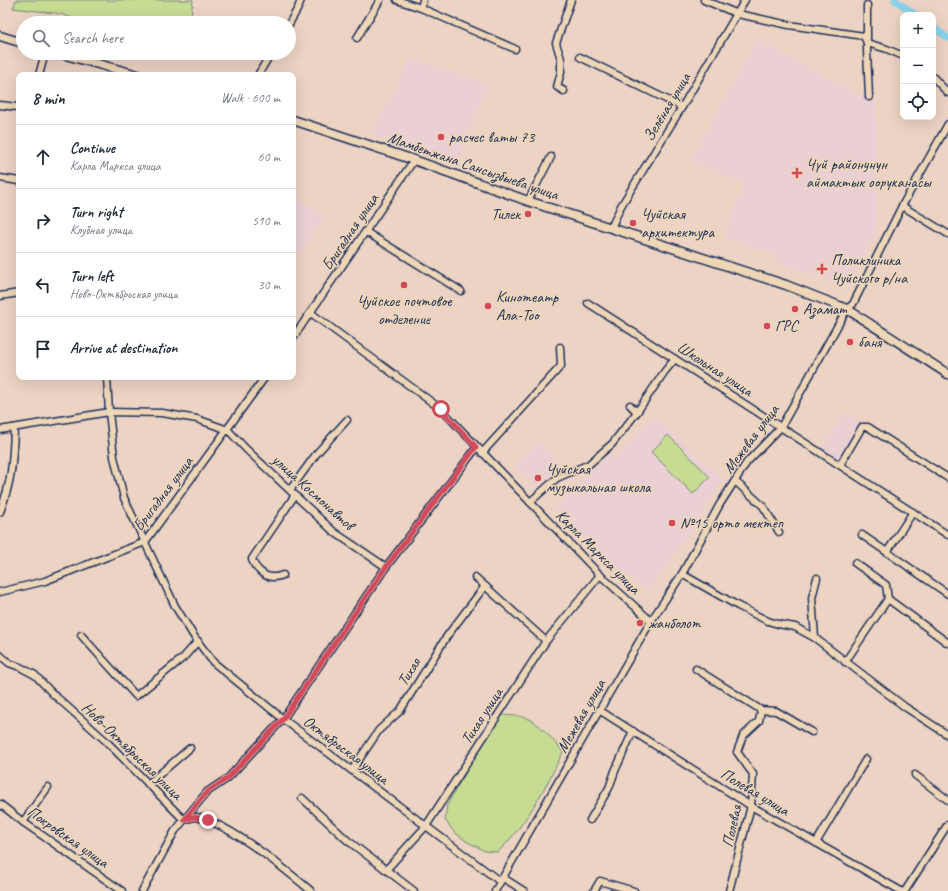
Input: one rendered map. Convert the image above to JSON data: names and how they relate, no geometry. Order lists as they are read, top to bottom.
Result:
{
  "streets": {
    "main road": ["Мамбетжана Сансызбыева улица"],
    "street": [
      "Зелёная улица",
      "Бригадная улица",
      "Школьная улица",
      "Межевая улица",
      "улица Космонавтов",
      "Карла Маркса улица",
      "Тихая",
      "Тихая улица",
      "Октябрьская улица",
      "Ново-Октябрьская улица",
      "Полевая улица",
      "Полевая",
      "Покровская улица"
    ]
  },
  "crossings": [
    ["Зелёная улица", "Мамбетжана Сансызбыева улица"],
    ["Мамбетжана Сансызбыева улица", "Бригадная улица"],
    ["Мамбетжана Сансызбыева улица", "Межевая улица"],
    ["Бригадная улица", "улица Космонавтов"],
    ["Бригадная улица", "Карла Маркса улица"],
    ["Бригадная улица", "Октябрьская улица"],
    ["Школьная улица", "Межевая улица"],
    ["Межевая улица", "Карла Маркса улица"],
    ["Межевая улица", "Октябрьская улица"],
    ["Межевая улица", "Полевая улица"],
    ["Карла Маркса улица", "Тихая улица"],
    ["Тихая", "Октябрьская улица"],
    ["Тихая улица", "Октябрьская улица"],
    ["Полевая улица", "Полевая"]
  ],
  "places": {
    "other": [
      "расчес ваты 73",
      "Тилек",
      "Чуйская архитектура",
      "Чуйское почтовое отделение",
      "Кинотеатр Ала-Тоо",
      "Азамат",
      "ГРС",
      "баня",
      "Чуйская музыкальная школа",
      "№15 орто мектеп",
      "жанболот"
    ],
    "health": ["Чүй районунун аймактык ооруканасы", "Поликлиника Чуйского р/на"]
  },
  "page": {
    "map_buttons": ["+", "−"],
    "search": "Search here",
    "heading": ["8 min", "Walk · 600 m"],
    "list": [
      ["Continue", "Карла Маркса улица", "60 m"],
      ["Turn right", "Клубная улица", "510 m"],
      ["Turn left", "Ново-Октябрьская улица", "30 m"],
      "Arrive at destination"
    ]
  }
}
